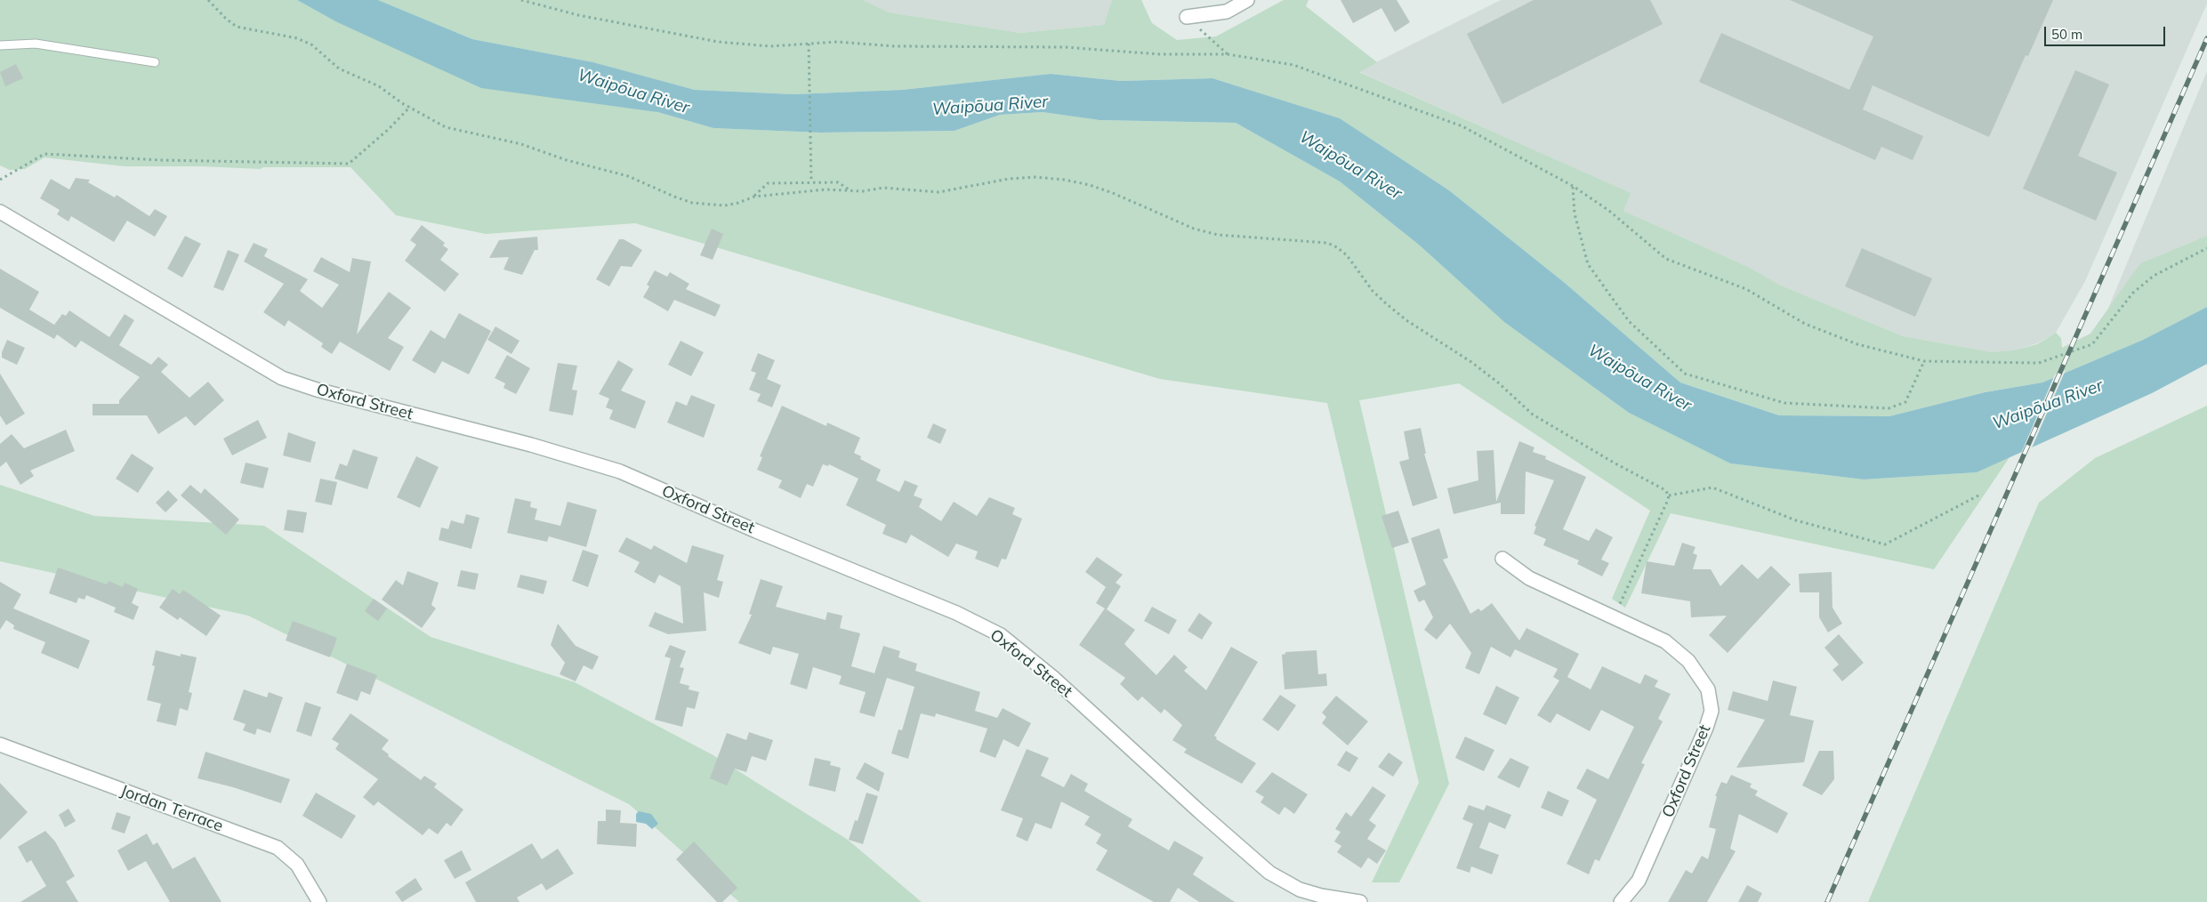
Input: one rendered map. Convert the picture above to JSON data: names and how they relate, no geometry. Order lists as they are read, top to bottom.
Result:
{
  "streets": {
    "street": ["Oxford Street", "Jordan Terrace"]
  },
  "water": ["Waipōua River"],
  "scale_bar": "50 m"
}
